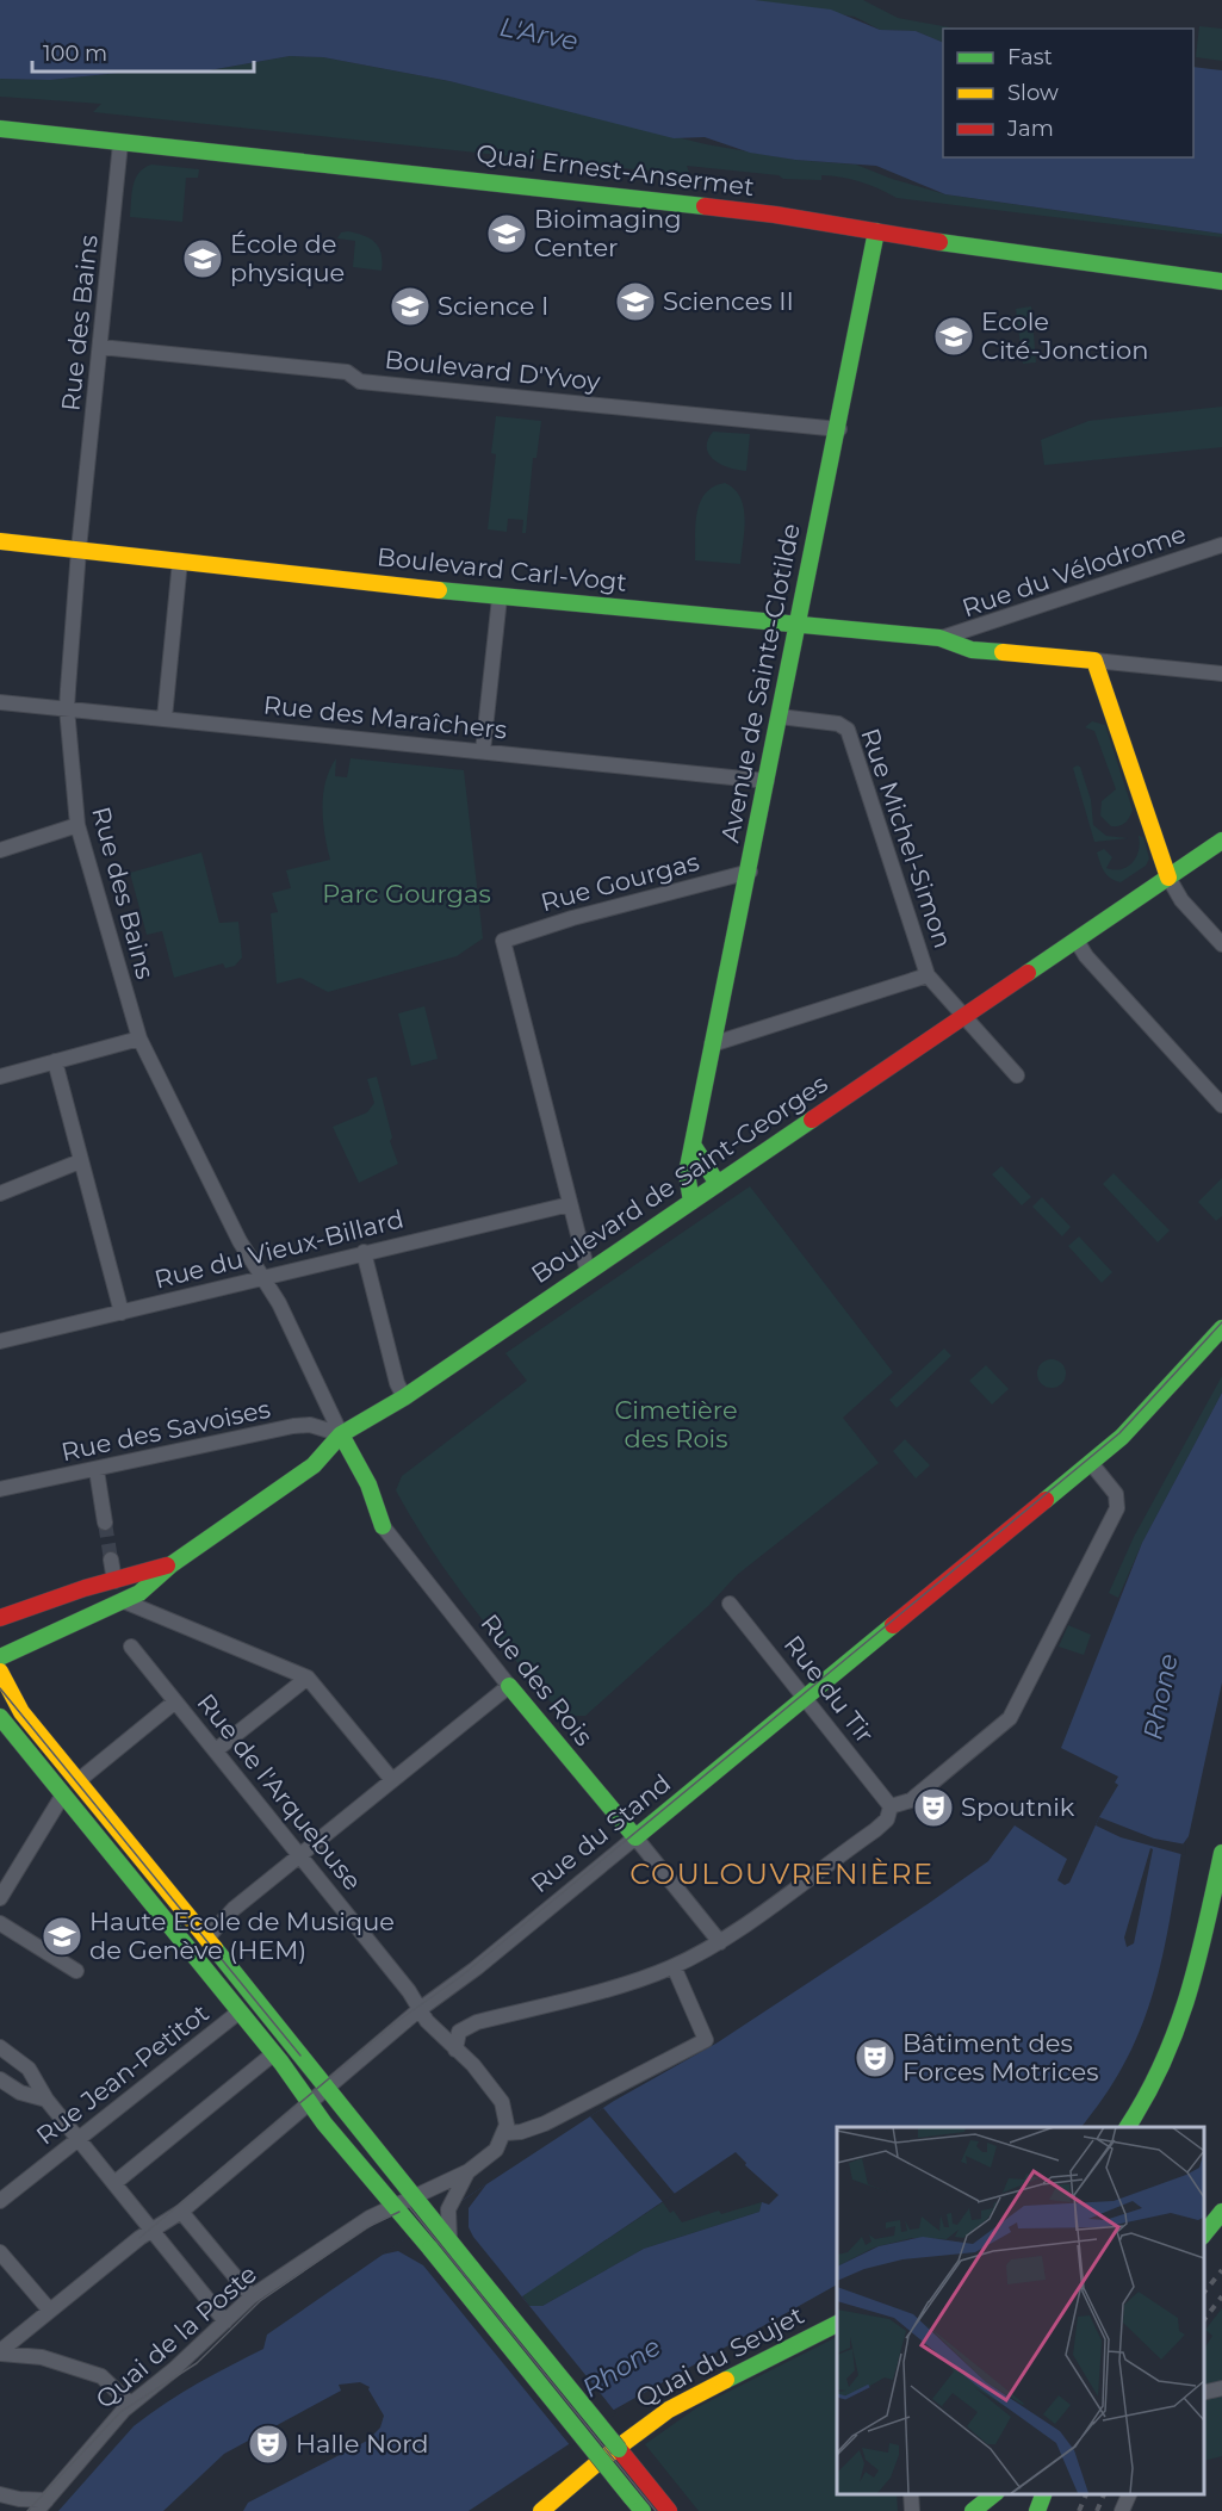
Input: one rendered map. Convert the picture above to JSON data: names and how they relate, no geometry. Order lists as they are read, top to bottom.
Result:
{
  "streets": {
    "street": [
      "Quai Ernest-Ansermet",
      "Rue des Bains",
      "Boulevard D'Yvoy",
      "Boulevard Carl-Vogt",
      "Rue du Vélodrome",
      "Avenue de Sainte-Clotilde",
      "Rue des Maraîchers",
      "Rue Michel-Simon",
      "Rue Gourgas",
      "Boulevard de Saint-Georges",
      "Rue du Vieux-Billard",
      "Rue des Savoises",
      "Rue des Rois",
      "Rue du Tir",
      "Rue de l'Arquebuse",
      "Rue du Stand",
      "Rue Jean-Petitot",
      "Quai de la Poste",
      "Quai du Seujet"
    ]
  },
  "crossings": [
    ["Quai Ernest-Ansermet", "Rue des Bains"],
    ["Quai Ernest-Ansermet", "Avenue de Sainte-Clotilde"],
    ["Rue des Bains", "Boulevard D'Yvoy"],
    ["Rue des Bains", "Boulevard Carl-Vogt"],
    ["Rue des Bains", "Rue des Maraîchers"],
    ["Rue des Bains", "Boulevard de Saint-Georges"],
    ["Rue des Bains", "Rue du Vieux-Billard"],
    ["Rue des Bains", "Rue des Savoises"],
    ["Rue des Bains", "Rue des Rois"],
    ["Boulevard D'Yvoy", "Avenue de Sainte-Clotilde"],
    ["Boulevard Carl-Vogt", "Rue du Vélodrome"],
    ["Boulevard Carl-Vogt", "Avenue de Sainte-Clotilde"],
    ["Avenue de Sainte-Clotilde", "Rue des Maraîchers"],
    ["Avenue de Sainte-Clotilde", "Rue Michel-Simon"],
    ["Avenue de Sainte-Clotilde", "Rue Gourgas"],
    ["Avenue de Sainte-Clotilde", "Boulevard de Saint-Georges"],
    ["Rue Michel-Simon", "Boulevard de Saint-Georges"],
    ["Rue Gourgas", "Rue du Vieux-Billard"],
    ["Boulevard de Saint-Georges", "Rue des Savoises"],
    ["Boulevard de Saint-Georges", "Rue des Rois"],
    ["Rue des Savoises", "Rue des Rois"],
    ["Rue des Rois", "Rue du Stand"],
    ["Rue du Tir", "Rue du Stand"],
    ["Rue de l'Arquebuse", "Rue du Stand"]
  ],
  "districts": ["COULOUVRENIÈRE"],
  "water": ["L'Arve", "Rhone"],
  "parks": ["Parc Gourgas", "Cimetière des Rois"],
  "places": {
    "school or university": [
      "Bioimaging Center",
      "École de physique",
      "Sciences II",
      "Science I",
      "Ecole Cité-Jonction",
      "Haute Ecole de Musique de Genève (HEM)"
    ],
    "theatre": ["Spoutnik", "Bâtiment des Forces Motrices", "Halle Nord"]
  },
  "legend": ["Fast", "Slow", "Jam"],
  "scale_bar": "100 m"
}
